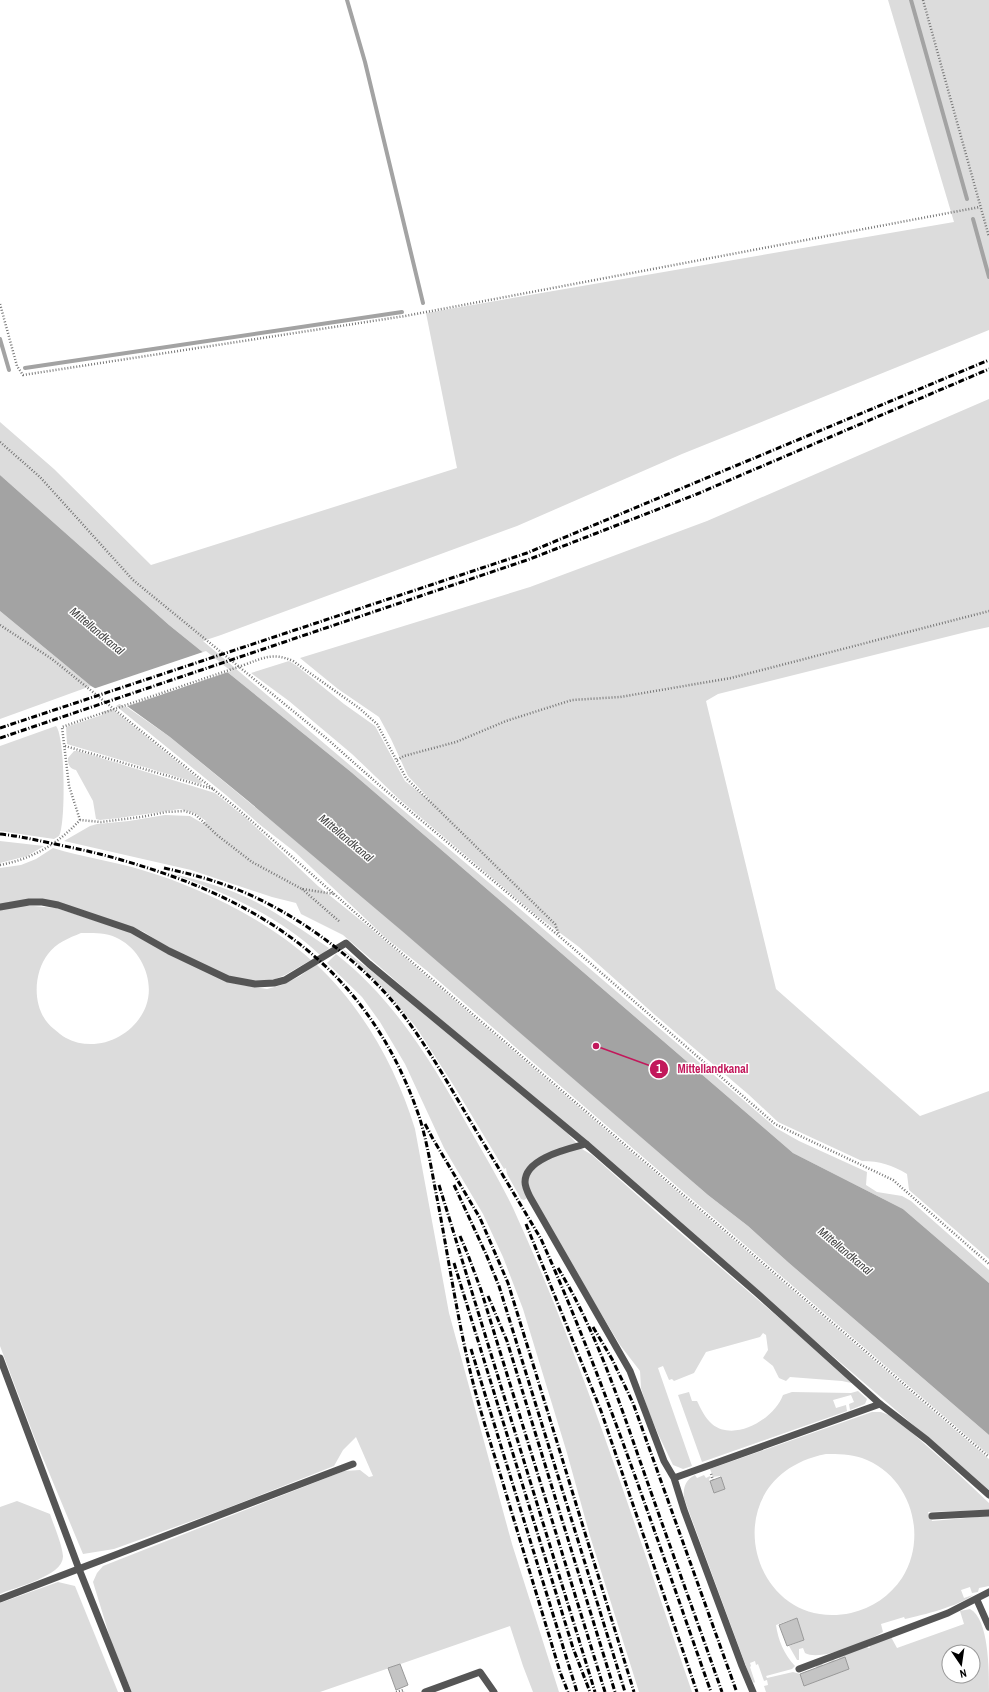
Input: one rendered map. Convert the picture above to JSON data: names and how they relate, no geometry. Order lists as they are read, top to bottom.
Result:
{
  "water": ["Mittellandkanal"],
  "places": ["Mittellandkanal"],
  "north": "bottom"
}
